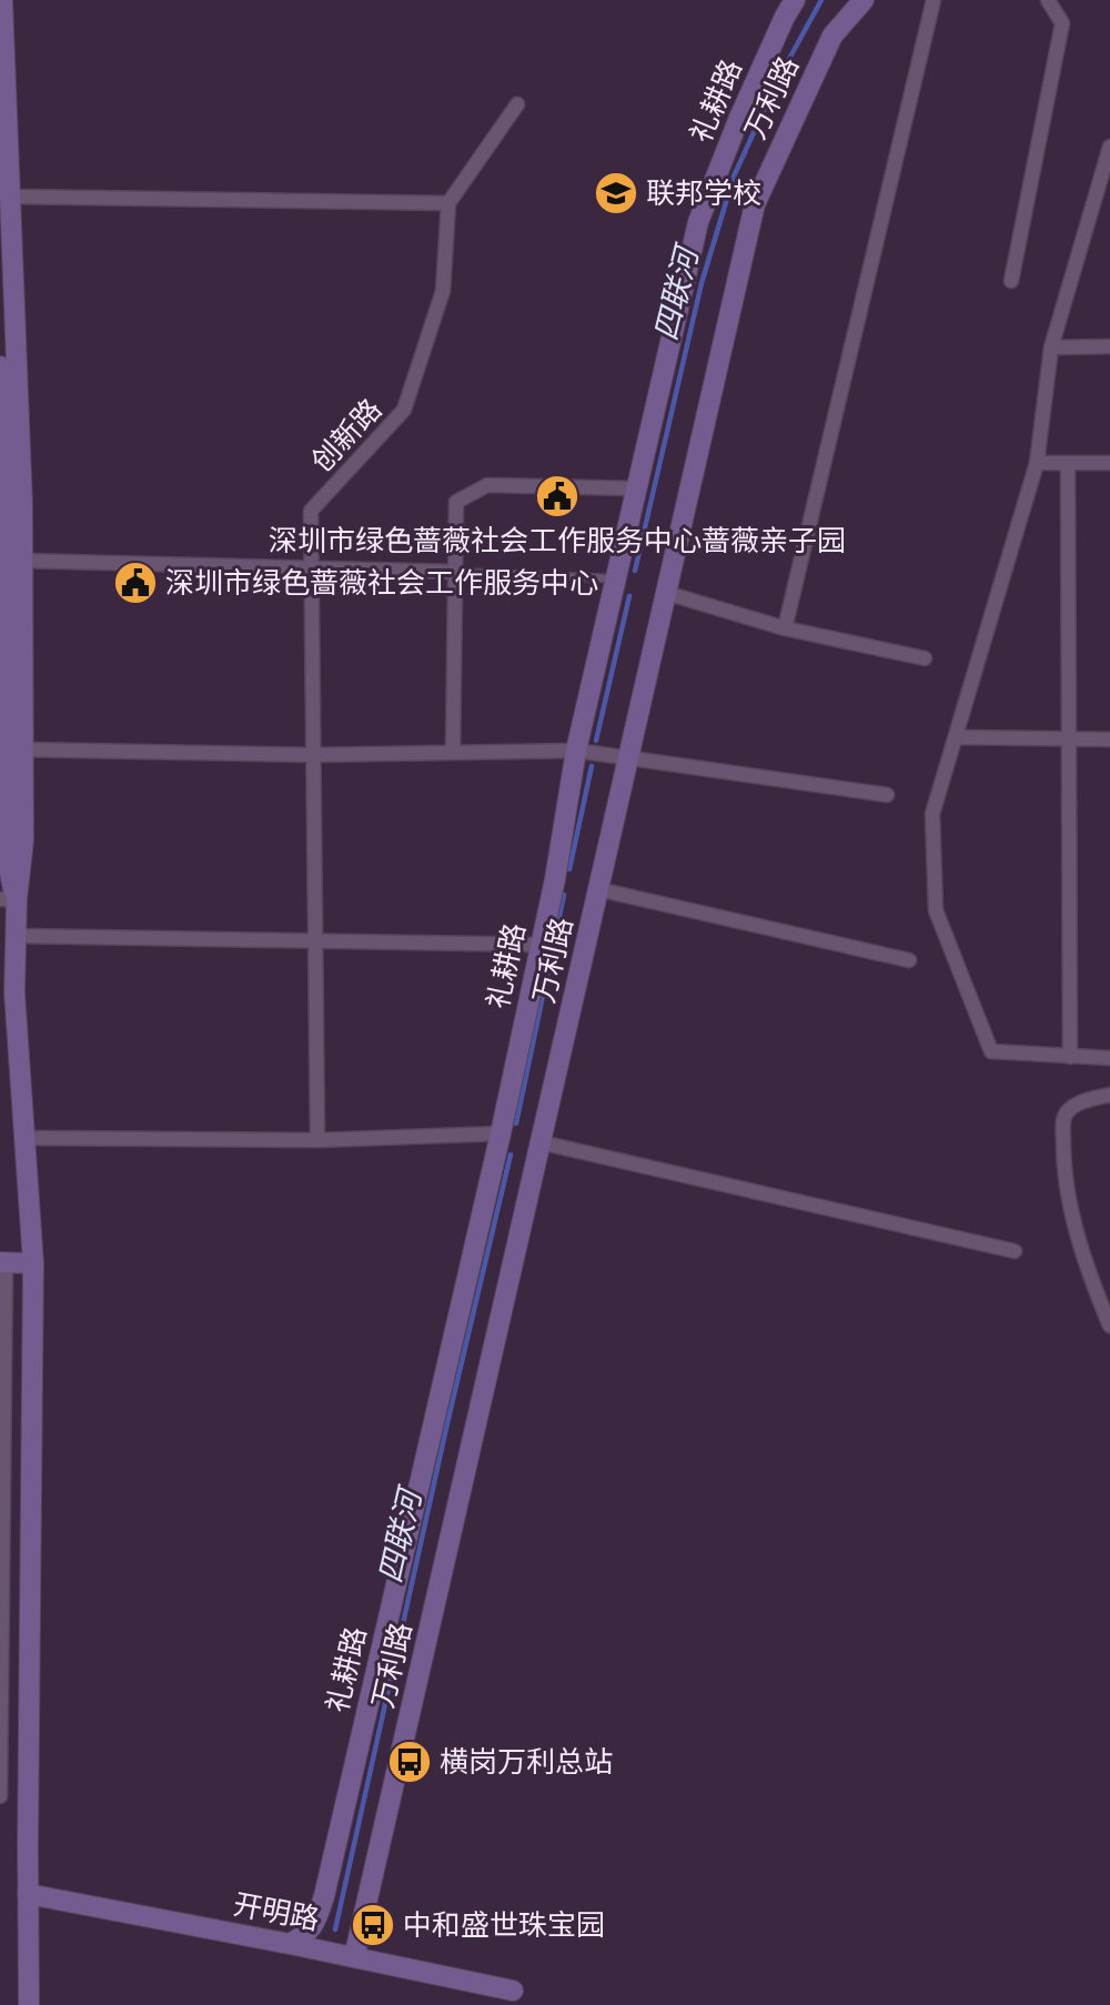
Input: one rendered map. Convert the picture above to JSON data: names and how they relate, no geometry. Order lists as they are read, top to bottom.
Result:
{
  "streets": {
    "street": [
      "万利路",
      "礼耕路",
      "创新路",
      "开明路"
    ]
  },
  "crossings": [
    ["万利路", "开明路"],
    ["礼耕路", "开明路"]
  ],
  "water": ["四联河"],
  "places": {
    "school or university": ["联邦学校"],
    "public building": ["深圳市绿色蔷薇社会工作服务中心蔷薇亲子园", "深圳市绿色蔷薇社会工作服务中心"],
    "bus stop": ["横岗万利总站", "中和盛世珠宝园"]
  }
}
